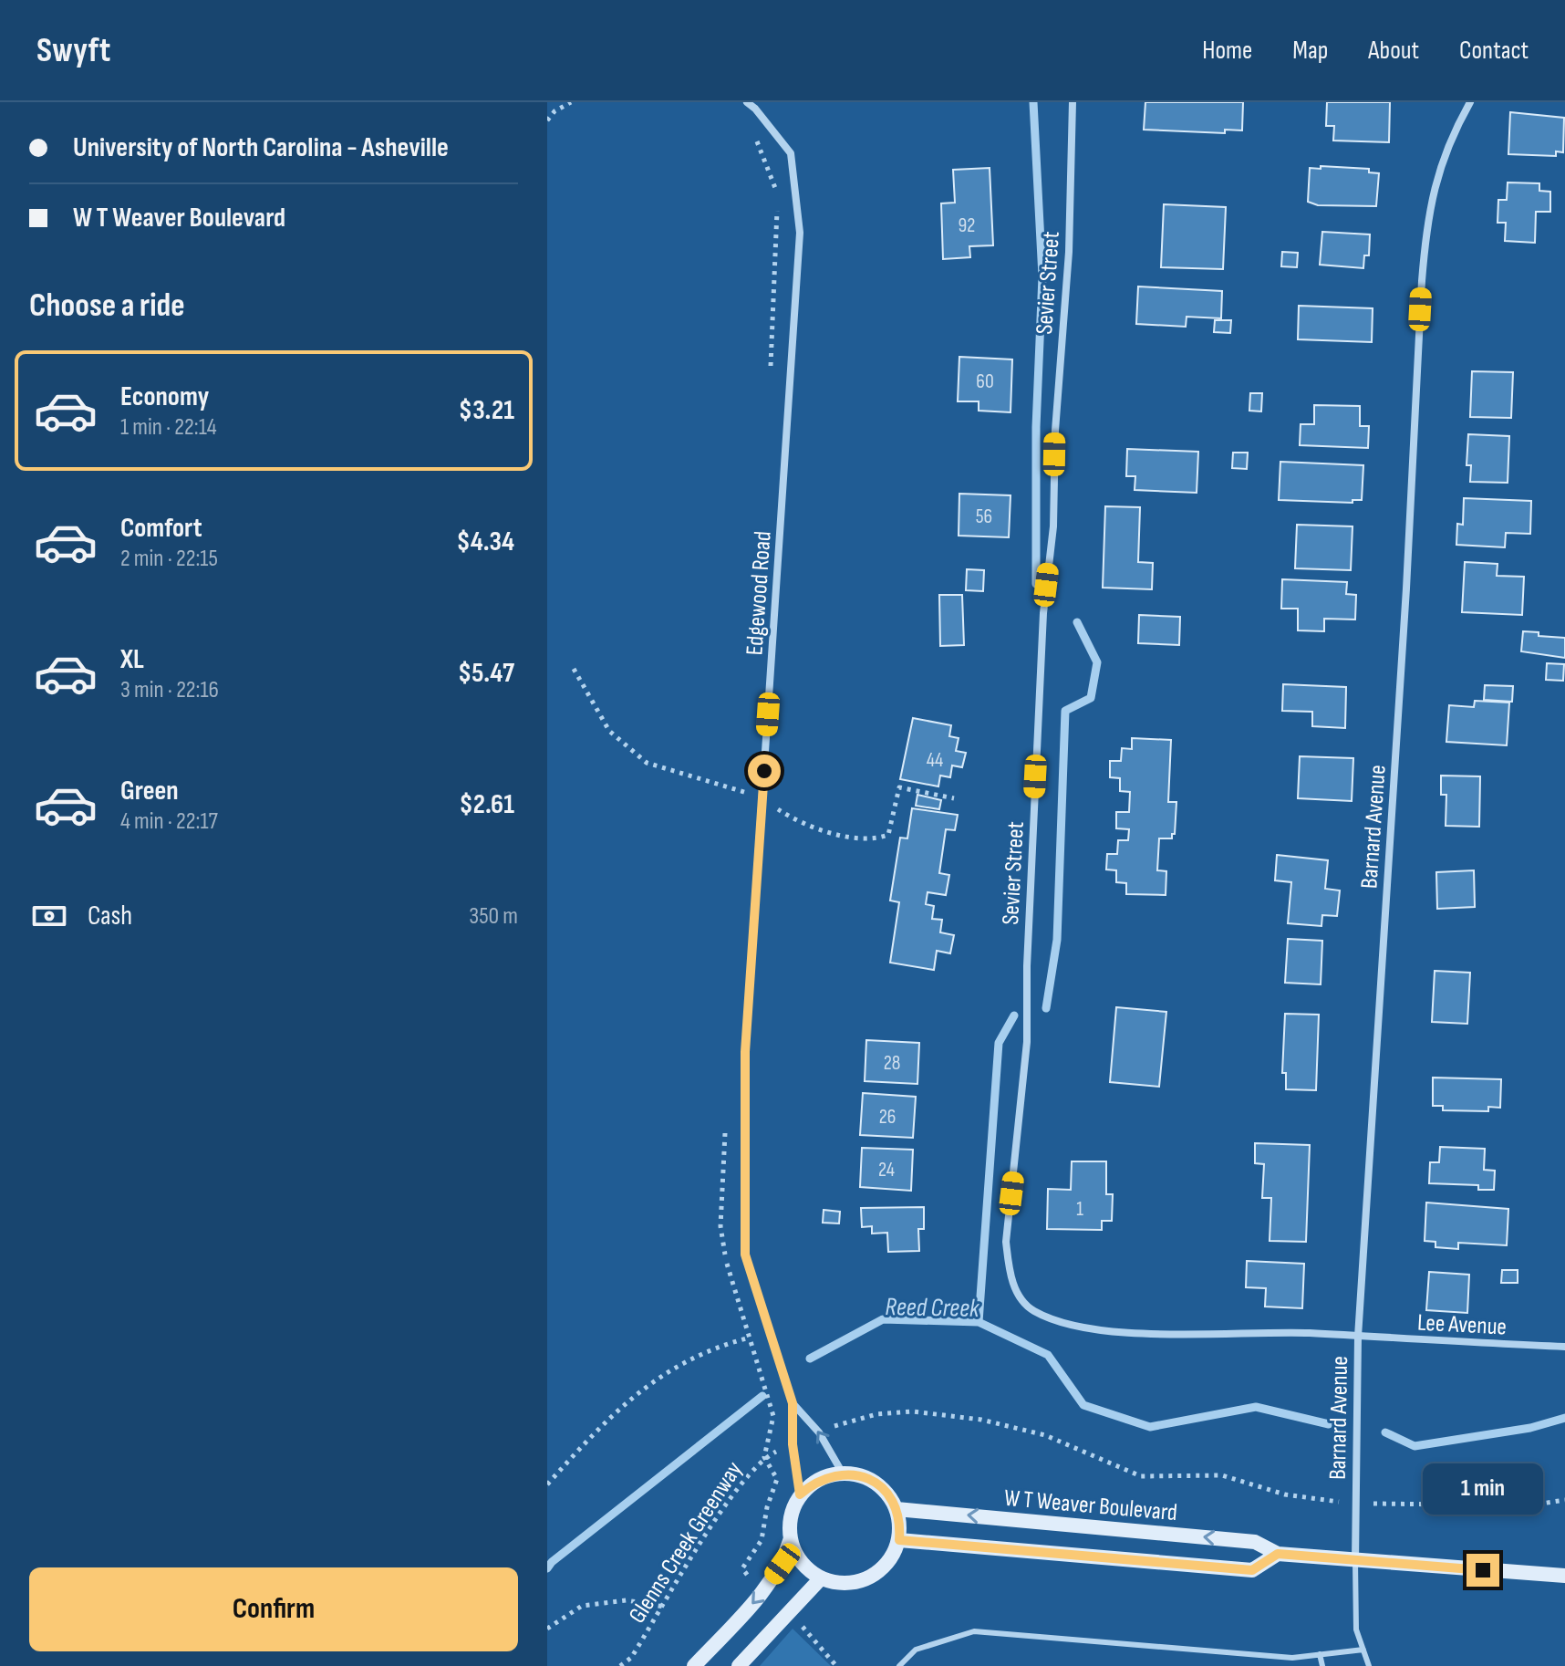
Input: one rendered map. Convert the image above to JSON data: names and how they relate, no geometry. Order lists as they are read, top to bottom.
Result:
{
  "streets": {
    "main road": ["W T Weaver Boulevard"],
    "street": [
      "Sevier Street",
      "Edgewood Road",
      "Barnard Avenue",
      "Lee Avenue"
    ],
    "path": ["Glenns Creek Greenway"]
  },
  "crossings": [
    ["Sevier Street", "Barnard Avenue"],
    ["Sevier Street", "Lee Avenue"],
    ["Edgewood Road", "W T Weaver Boulevard"],
    ["Edgewood Road", "Glenns Creek Greenway"],
    ["Barnard Avenue", "Lee Avenue"],
    ["Barnard Avenue", "W T Weaver Boulevard"]
  ],
  "water": ["Reed Creek"],
  "house_numbers": [
    "92",
    "60",
    "56",
    "44",
    "28",
    "26",
    "24",
    "1"
  ],
  "page": {
    "header": "Swyft",
    "nav": [
      "Home",
      "Map",
      "About",
      "Contact"
    ],
    "banner": ["University of North Carolina - Asheville", "W T Weaver Boulevard"],
    "heading": "Choose a ride",
    "list": [
      {
        "name": "Economy",
        "note": "1 min · 22:14",
        "value": "$3.21"
      },
      {
        "name": "Comfort",
        "note": "2 min · 22:15",
        "value": "$4.34"
      },
      {
        "name": "XL",
        "note": "3 min · 22:16",
        "value": "$5.47"
      },
      {
        "name": "Green",
        "note": "4 min · 22:17",
        "value": "$2.61"
      }
    ],
    "pay": ["Cash", "350 m"],
    "bubble": "1 min",
    "buttons": "Confirm"
  }
}
